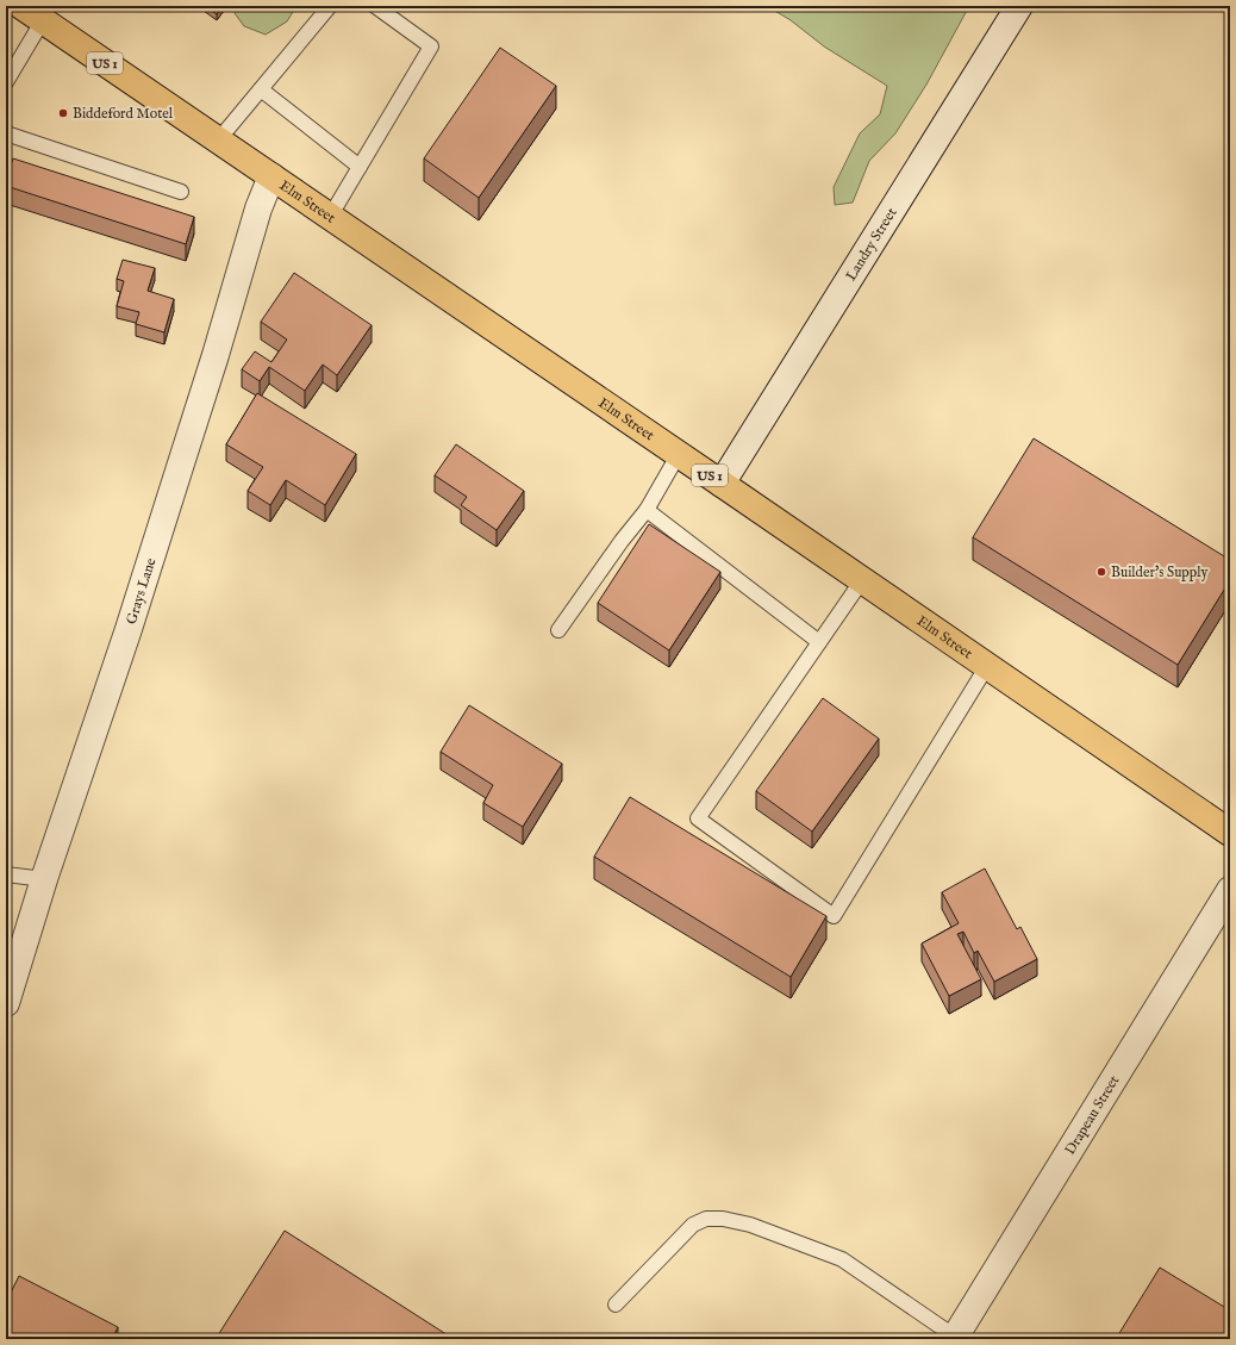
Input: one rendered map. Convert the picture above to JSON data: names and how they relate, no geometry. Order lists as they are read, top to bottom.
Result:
{
  "streets": {
    "main road": ["US 1", "Elm Street"],
    "street": ["Landry Street", "Grays Lane", "Drapeau Street"]
  },
  "crossings": [
    ["Elm Street", "Landry Street"],
    ["Elm Street", "Grays Lane"]
  ],
  "places": ["Biddeford Motel", "Builder's Supply"]
}
